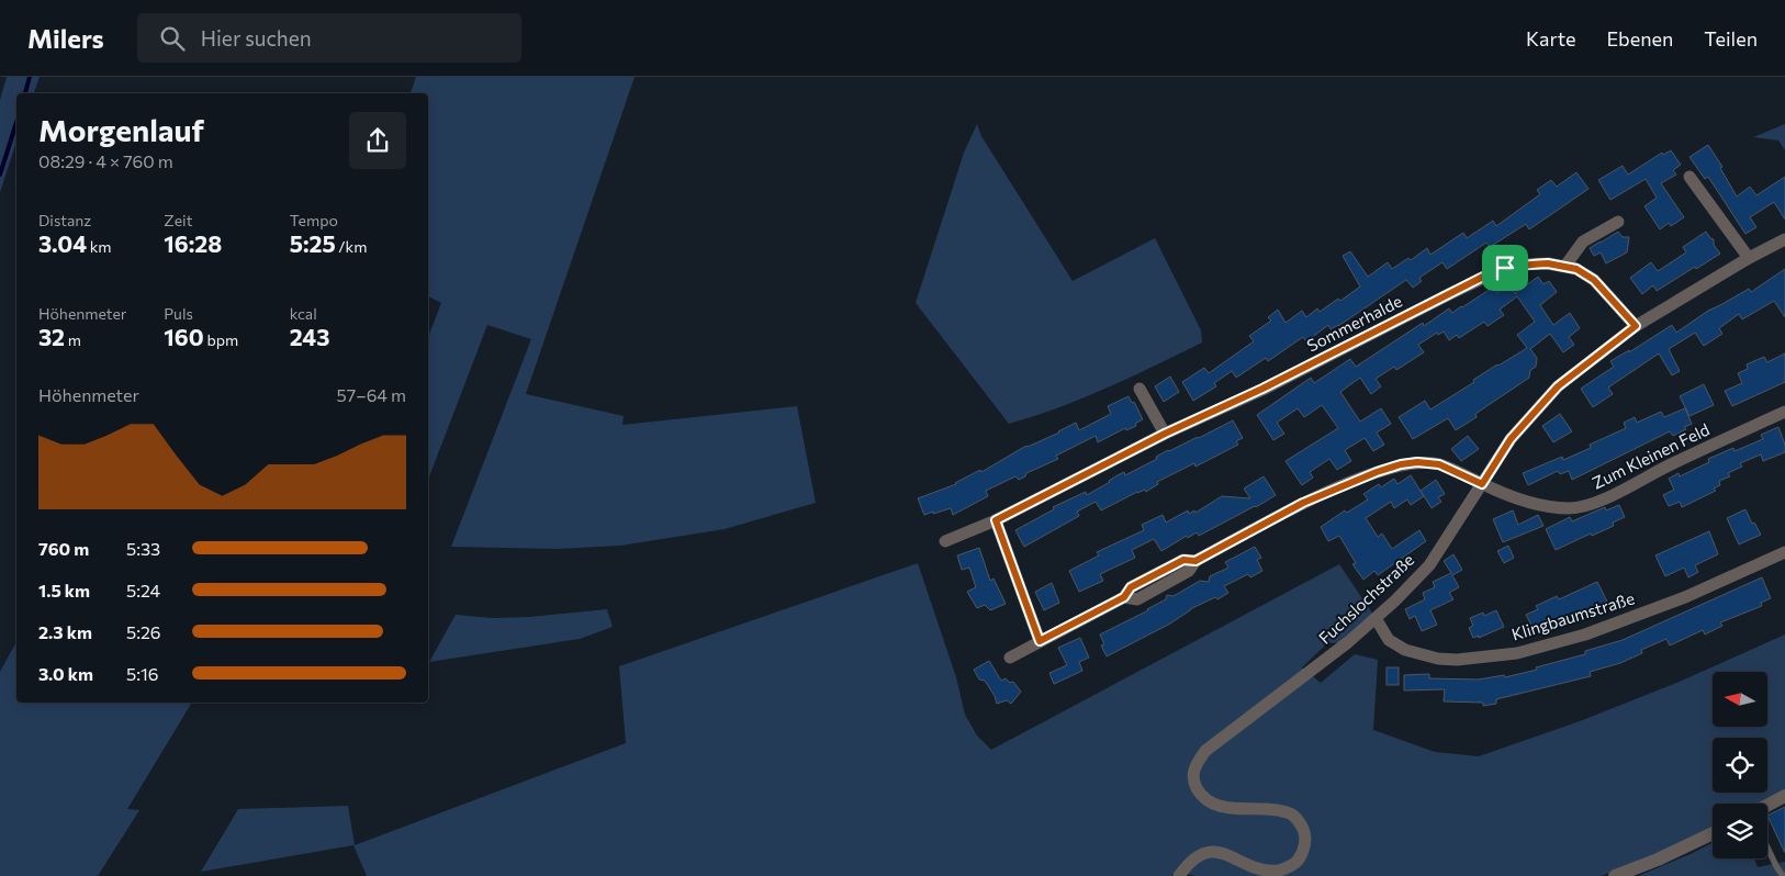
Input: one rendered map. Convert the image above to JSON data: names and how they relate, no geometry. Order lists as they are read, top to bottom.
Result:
{
  "streets": {
    "street": [
      "Sommerhalde",
      "Zum Kleinen Feld",
      "Fuchslochstraße",
      "Klingbaumstraße"
    ]
  },
  "crossings": [
    ["Sommerhalde", "Fuchslochstraße"],
    ["Zum Kleinen Feld", "Fuchslochstraße"],
    ["Fuchslochstraße", "Klingbaumstraße"]
  ],
  "north": "left",
  "page": {
    "header": "Milers",
    "search": "Hier suchen",
    "nav": ["Karte", "Ebenen", "Teilen"],
    "heading": ["Morgenlauf", "08:29 · 4 × 760 m"],
    "stats": [
      ["Distanz", "3.04 km"],
      ["Zeit", "16:28"],
      ["Tempo", "5:25 /km"],
      ["Höhenmeter", "32 m"],
      ["Puls", "160 bpm"],
      ["kcal", "243"]
    ],
    "chart": ["Höhenmeter", "57–64 m"],
    "list": [
      {
        "name": "760 m",
        "note": "5:33"
      },
      {
        "name": "1.5 km",
        "note": "5:24"
      },
      {
        "name": "2.3 km",
        "note": "5:26"
      },
      {
        "name": "3.0 km",
        "note": "5:16"
      }
    ]
  }
}
